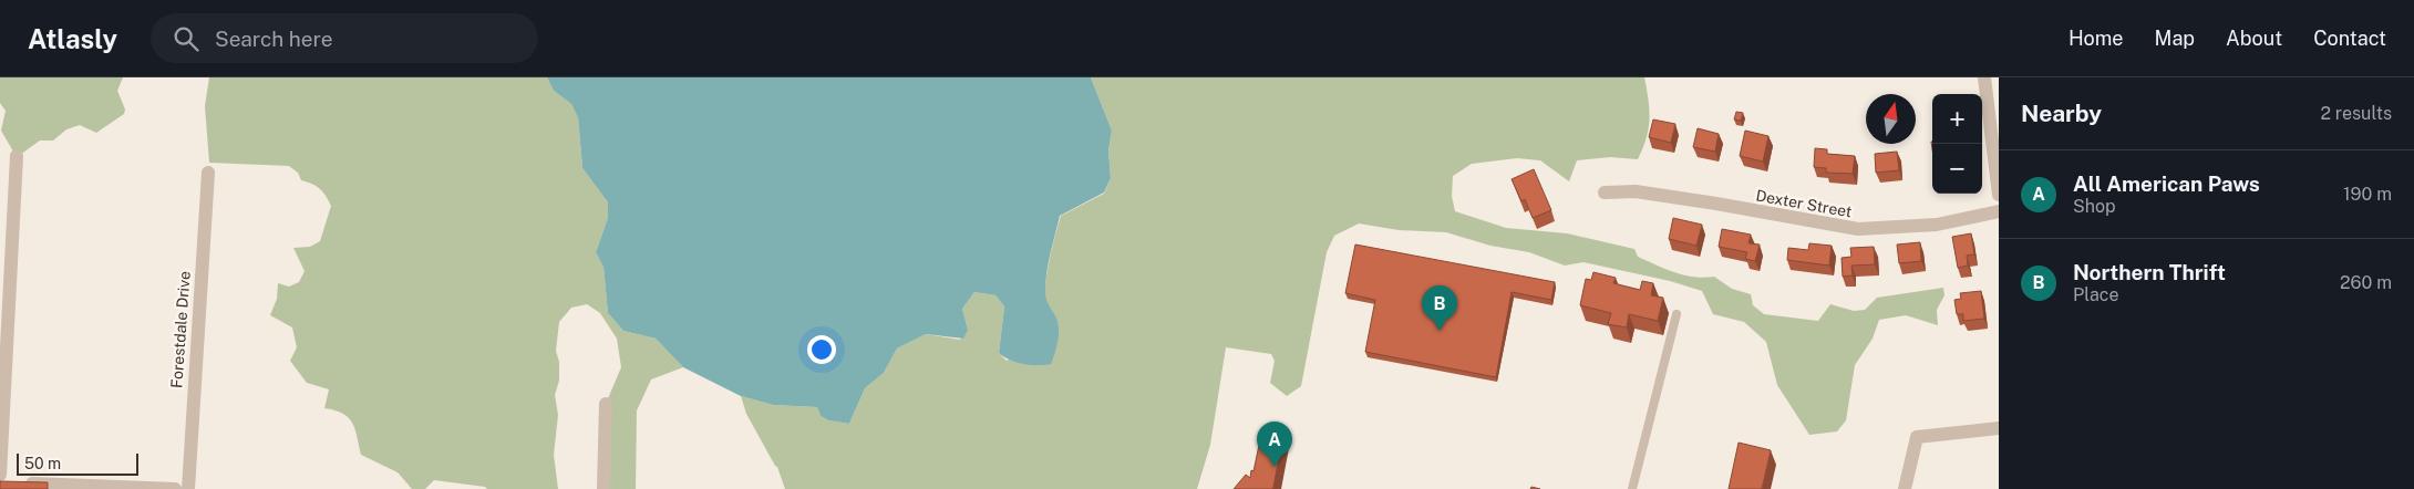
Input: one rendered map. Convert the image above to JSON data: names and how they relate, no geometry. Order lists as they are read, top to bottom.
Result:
{
  "streets": {
    "street": ["Dexter Street", "Forestdale Drive"]
  },
  "scale_bar": "50 m",
  "north": "top",
  "page": {
    "header": "Atlasly",
    "search": "Search here",
    "nav": [
      "Home",
      "Map",
      "About",
      "Contact"
    ],
    "heading": ["Nearby", "2 results"],
    "map_buttons": ["+", "−"],
    "list": [
      {
        "mark": "A",
        "name": "All American Paws",
        "note": "Shop",
        "value": "190 m"
      },
      {
        "mark": "B",
        "name": "Northern Thrift",
        "note": "Place",
        "value": "260 m"
      }
    ],
    "pins": ["B", "A"],
    "scale": "50 m"
  }
}
